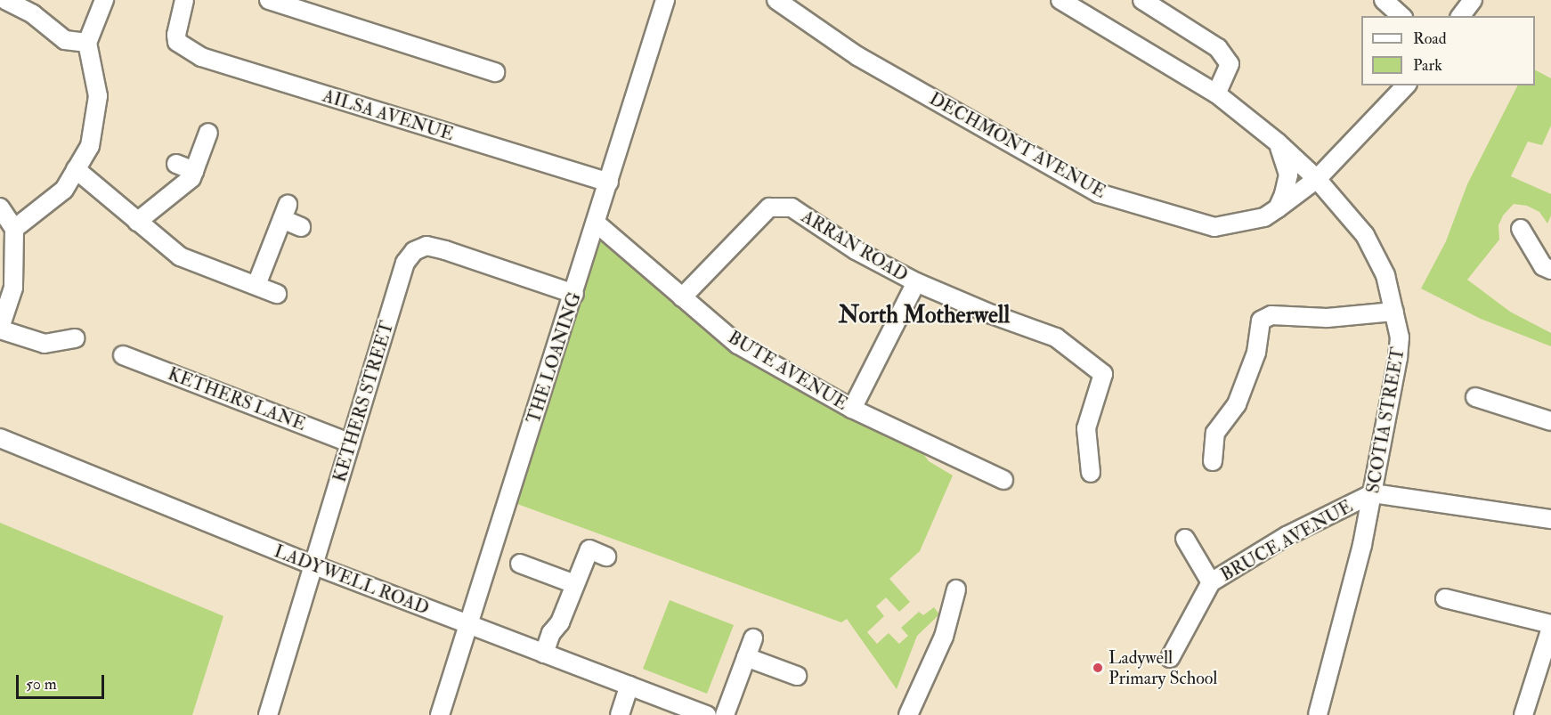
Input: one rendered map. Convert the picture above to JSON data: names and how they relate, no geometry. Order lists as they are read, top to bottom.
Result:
{
  "streets": {
    "street": [
      "AILSA AVENUE",
      "DECHMONT AVENUE",
      "ARRAN ROAD",
      "THE LOANING",
      "BUTE AVENUE",
      "KETHERS LANE",
      "KETHERS STREET",
      "SCOTIA STREET",
      "BRUCE AVENUE",
      "LADYWELL ROAD"
    ]
  },
  "crossings": [
    ["AILSA AVENUE", "THE LOANING"],
    ["DECHMONT AVENUE", "SCOTIA STREET"],
    ["ARRAN ROAD", "BUTE AVENUE"],
    ["THE LOANING", "BUTE AVENUE"],
    ["THE LOANING", "KETHERS STREET"],
    ["THE LOANING", "LADYWELL ROAD"],
    ["KETHERS LANE", "KETHERS STREET"],
    ["KETHERS STREET", "LADYWELL ROAD"],
    ["SCOTIA STREET", "BRUCE AVENUE"]
  ],
  "districts": ["North Motherwell"],
  "places": ["Ladywell Primary School"],
  "legend": ["Road", "Park"],
  "scale_bar": "50 m"
}
